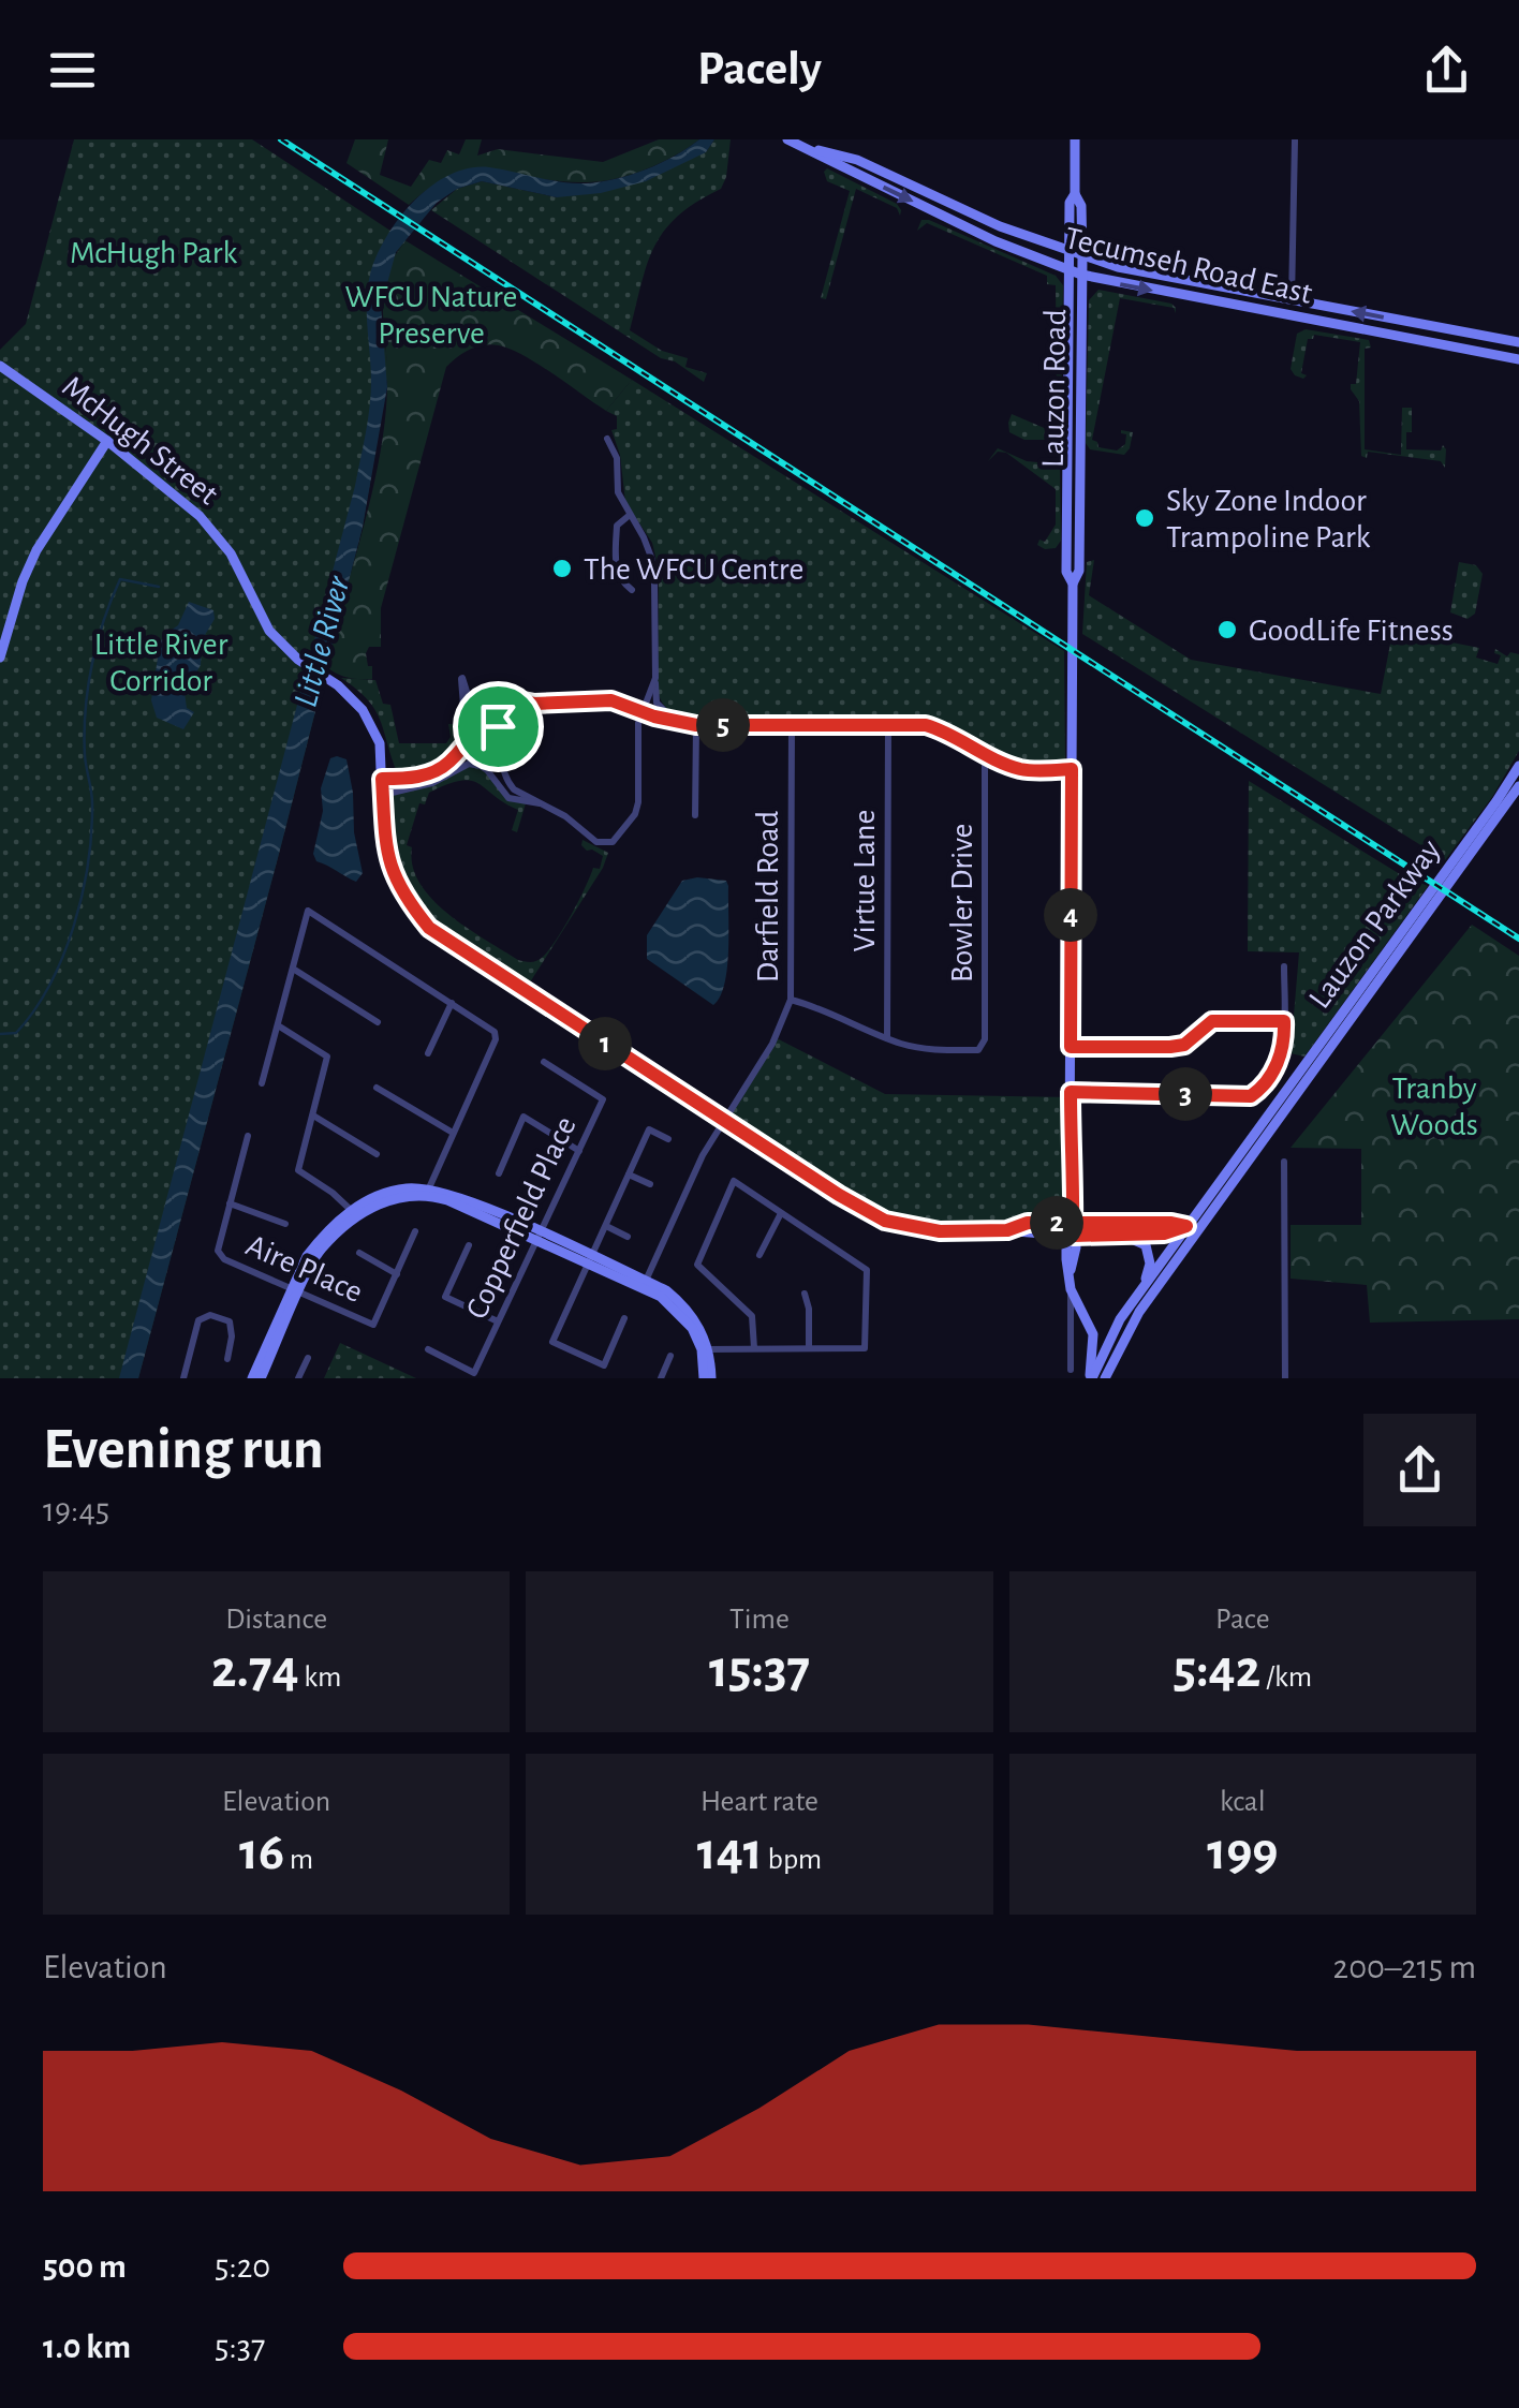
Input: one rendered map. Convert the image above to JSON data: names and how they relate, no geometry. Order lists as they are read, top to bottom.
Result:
{
  "streets": {
    "main road": [
      "Tecumseh Road East",
      "Lauzon Road",
      "McHugh Street",
      "Lauzon Parkway"
    ],
    "street": [
      "Virtue Lane",
      "Darfield Road",
      "Bowler Drive",
      "Copperfield Place",
      "Aire Place"
    ]
  },
  "crossings": [
    ["Tecumseh Road East", "Lauzon Road"],
    ["Lauzon Road", "McHugh Street"],
    ["McHugh Street", "Darfield Road"],
    ["McHugh Street", "Lauzon Parkway"],
    ["Virtue Lane", "Bowler Drive"]
  ],
  "water": ["Little River"],
  "parks": [
    "McHugh Park",
    "WFCU Nature Preserve",
    "Little River Corridor",
    "Tranby Woods"
  ],
  "places": ["Sky Zone Indoor Trampoline Park", "The WFCU Centre", "GoodLife Fitness"],
  "page": {
    "header": "Pacely",
    "pins": [
      "5",
      "4",
      "1",
      "3",
      "2"
    ],
    "heading": ["Evening run", "19:45"],
    "stats": [
      ["Distance", "2.74 km"],
      ["Time", "15:37"],
      ["Pace", "5:42 /km"],
      ["Elevation", "16 m"],
      ["Heart rate", "141 bpm"],
      ["kcal", "199"]
    ],
    "chart": ["Elevation", "200–215 m"],
    "list": [
      {
        "name": "500 m",
        "note": "5:20"
      },
      {
        "name": "1.0 km",
        "note": "5:37"
      }
    ]
  }
}
